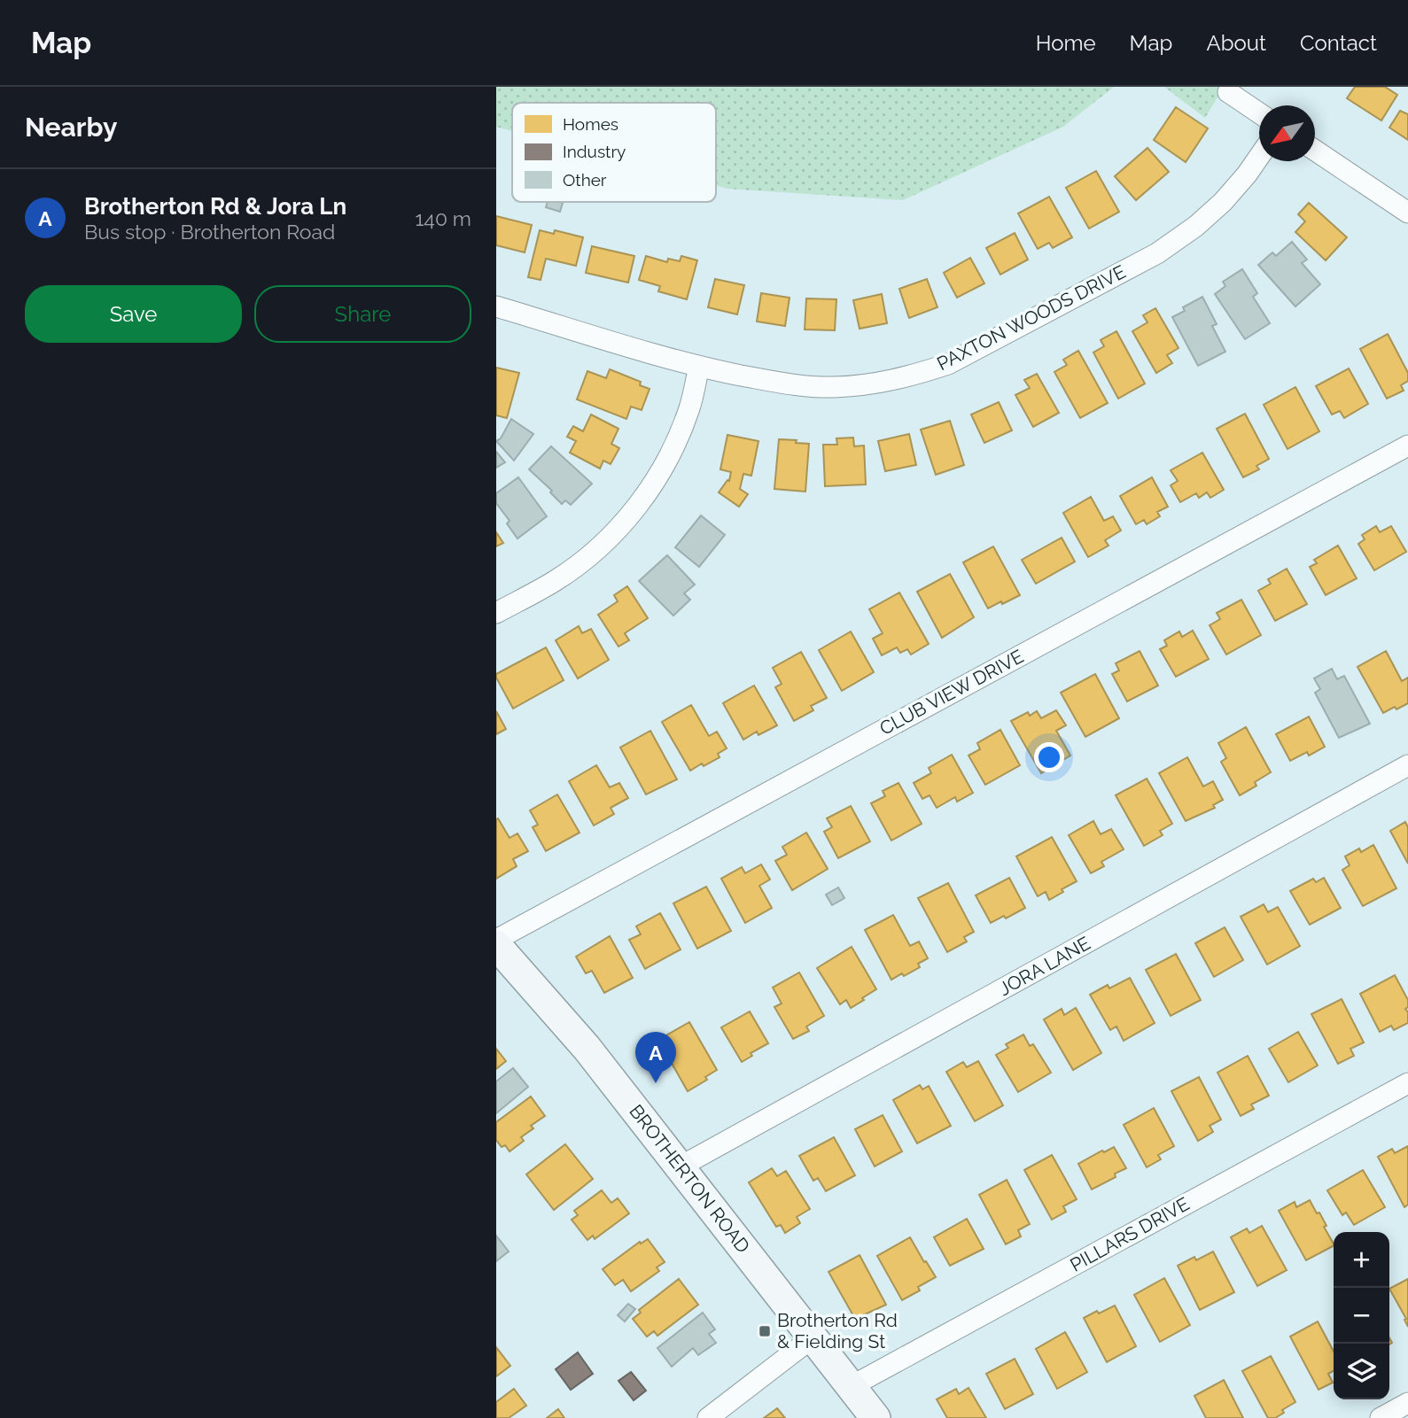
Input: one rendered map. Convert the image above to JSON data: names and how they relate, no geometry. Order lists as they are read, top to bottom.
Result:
{
  "streets": {
    "street": [
      "PAXTON WOODS DRIVE",
      "CLUB VIEW DRIVE",
      "JORA LANE",
      "BROTHERTON ROAD",
      "PILLARS DRIVE"
    ]
  },
  "crossings": [
    ["JORA LANE", "BROTHERTON ROAD"],
    ["BROTHERTON ROAD", "PILLARS DRIVE"]
  ],
  "places": {
    "transit": ["Brotherton Rd & Fielding St"]
  },
  "legend": ["Homes", "Industry", "Other"],
  "north": "bottom left",
  "page": {
    "header": "Map",
    "nav": [
      "Home",
      "Map",
      "About",
      "Contact"
    ],
    "heading": "Nearby",
    "list": [
      {
        "mark": "A",
        "name": "Brotherton Rd & Jora Ln",
        "note": "Bus stop · Brotherton Road",
        "value": "140 m"
      }
    ],
    "buttons": ["Save", "Share"],
    "pins": "A",
    "map_buttons": ["+", "−"]
  }
}
